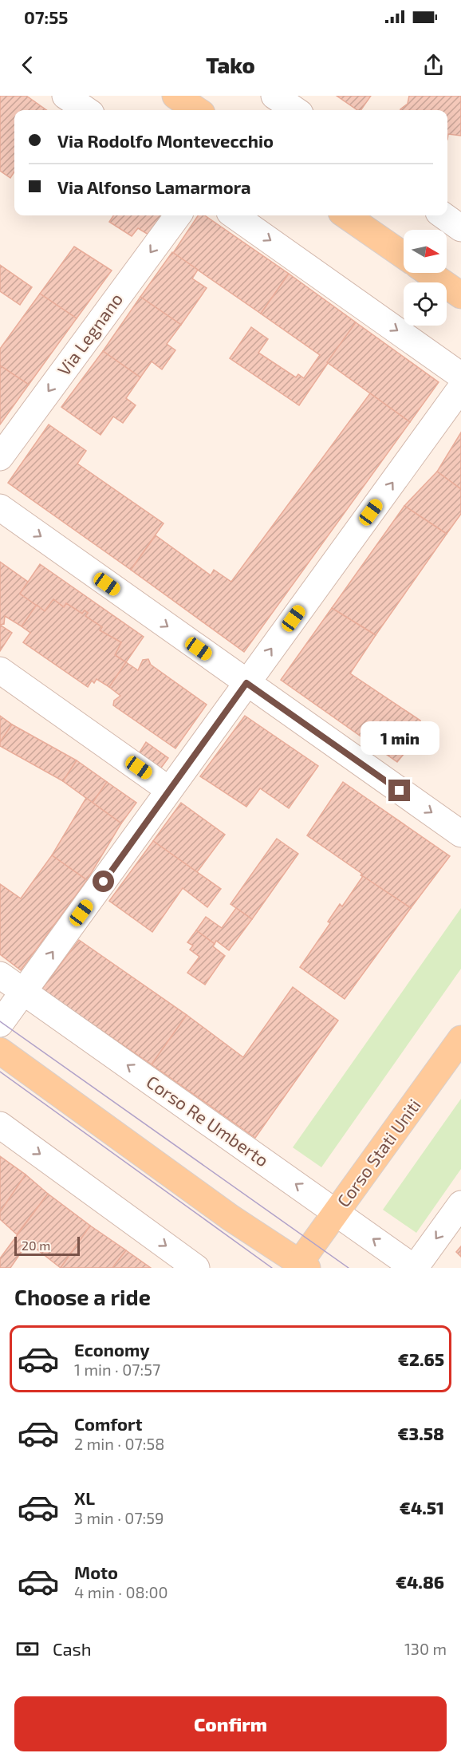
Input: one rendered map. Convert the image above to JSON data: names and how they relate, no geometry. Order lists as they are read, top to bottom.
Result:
{
  "streets": {
    "main road": ["Corso Stati Uniti"],
    "street": ["Via Legnano", "Corso Re Umberto"]
  },
  "crossings": [
    ["Corso Re Umberto", "Corso Stati Uniti"]
  ],
  "one_way": ["Via Legnano"],
  "scale_bar": "20 m",
  "north": "right",
  "page": {
    "status": "07:55",
    "header": "Tako",
    "banner": ["Via Rodolfo Montevecchio", "Via Alfonso Lamarmora"],
    "bubble": "1 min",
    "scale": "20 m",
    "heading": "Choose a ride",
    "list": [
      {
        "name": "Economy",
        "note": "1 min · 07:57",
        "value": "€2.65"
      },
      {
        "name": "Comfort",
        "note": "2 min · 07:58",
        "value": "€3.58"
      },
      {
        "name": "XL",
        "note": "3 min · 07:59",
        "value": "€4.51"
      },
      {
        "name": "Moto",
        "note": "4 min · 08:00",
        "value": "€4.86"
      }
    ],
    "pay": ["Cash", "130 m"],
    "buttons": "Confirm"
  }
}
